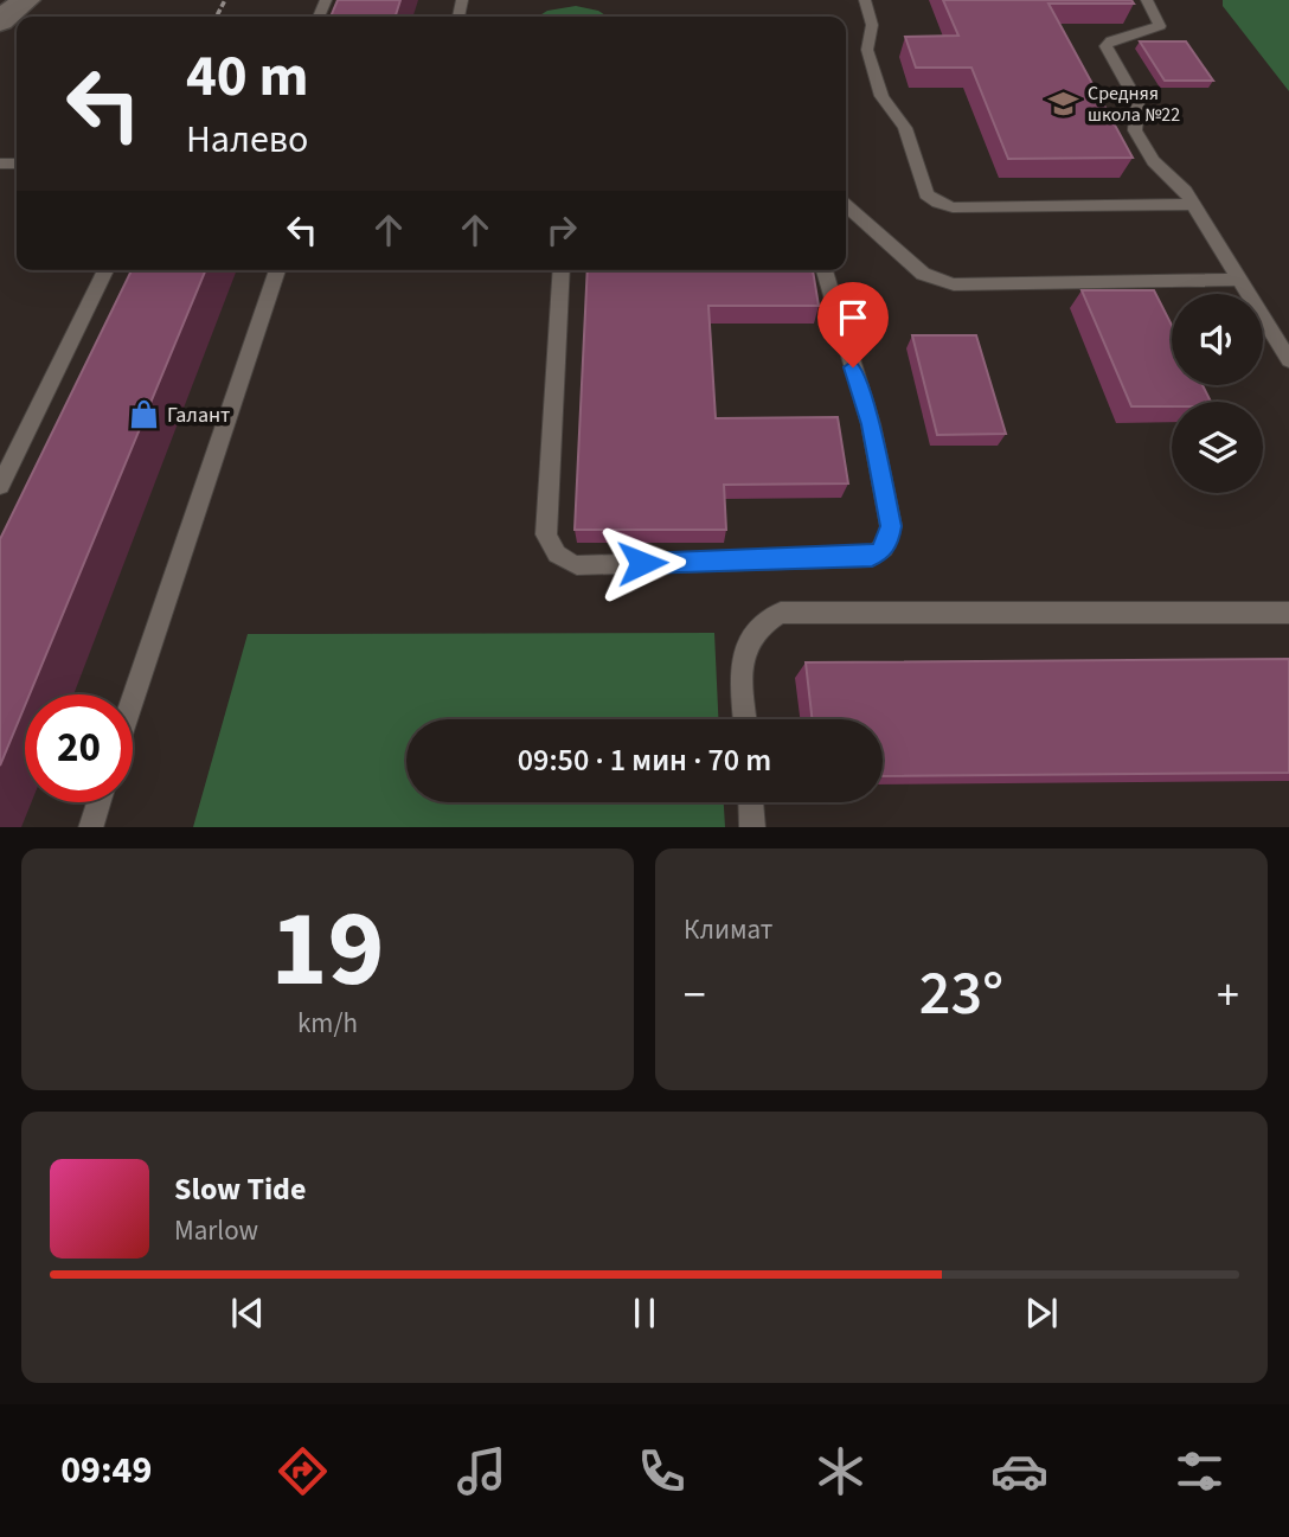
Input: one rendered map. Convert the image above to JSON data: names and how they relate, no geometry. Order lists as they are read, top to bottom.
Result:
{
  "places": {
    "school or university": ["Средняя школа №22"],
    "shop": ["Галант"]
  },
  "page": {
    "turn": ["40 m", "Налево"],
    "limit": "20",
    "trip": "09:50 · 1 мин · 70 m",
    "tile": [
      ["19", "km/h"],
      "Климат"
    ],
    "heat": ["−", "23°", "+"],
    "song": ["Slow Tide", "Marlow"],
    "tabs": "09:49"
  }
}
